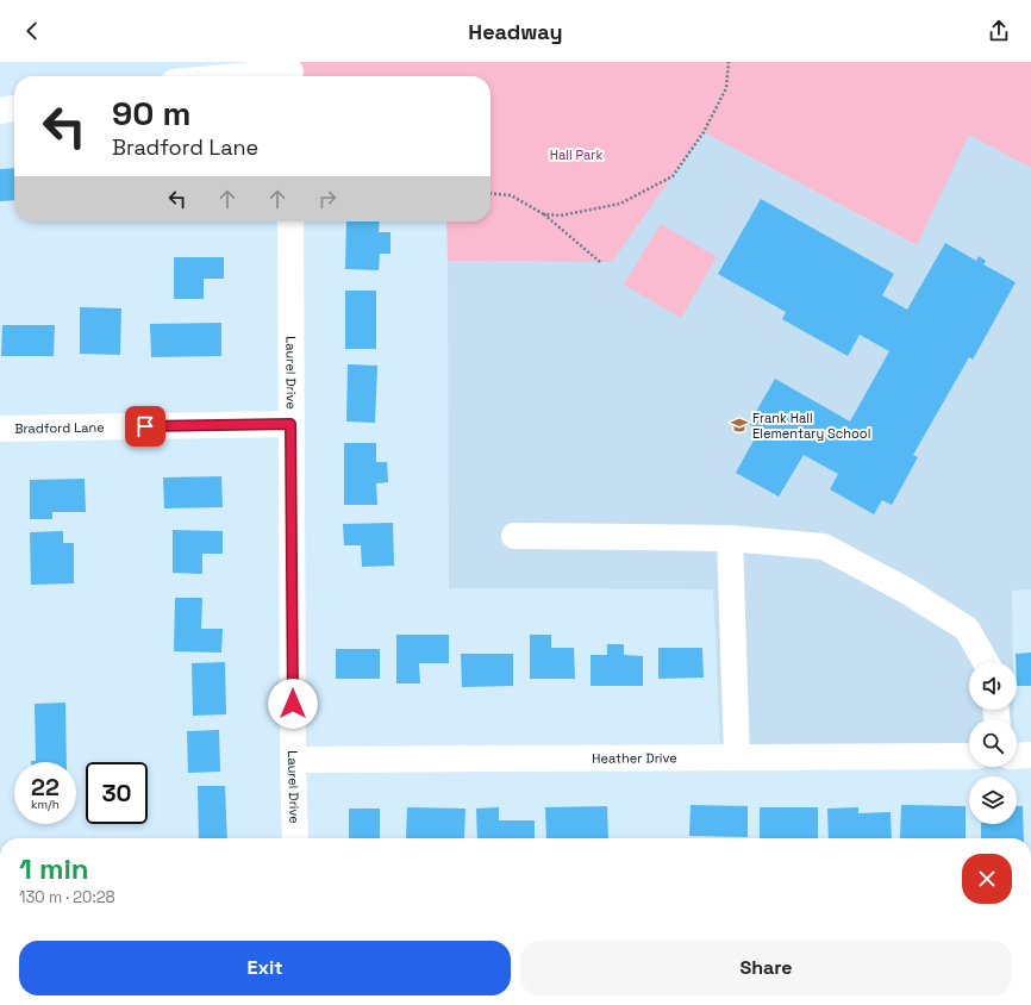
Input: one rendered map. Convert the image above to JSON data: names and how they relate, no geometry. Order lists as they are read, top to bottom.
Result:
{
  "streets": {
    "street": ["Laurel Drive", "Bradford Lane", "Heather Drive"]
  },
  "crossings": [
    ["Laurel Drive", "Bradford Lane"],
    ["Laurel Drive", "Heather Drive"]
  ],
  "parks": ["Hall Park"],
  "places": {
    "school or university": ["Frank Hall Elementary School"]
  },
  "page": {
    "header": "Headway",
    "turn": ["90 m", "Bradford Lane"],
    "speed": "22 km/h",
    "limit": "30",
    "heading": ["1 min", "130 m · 20:28"],
    "buttons": ["Exit", "Share"]
  }
}
